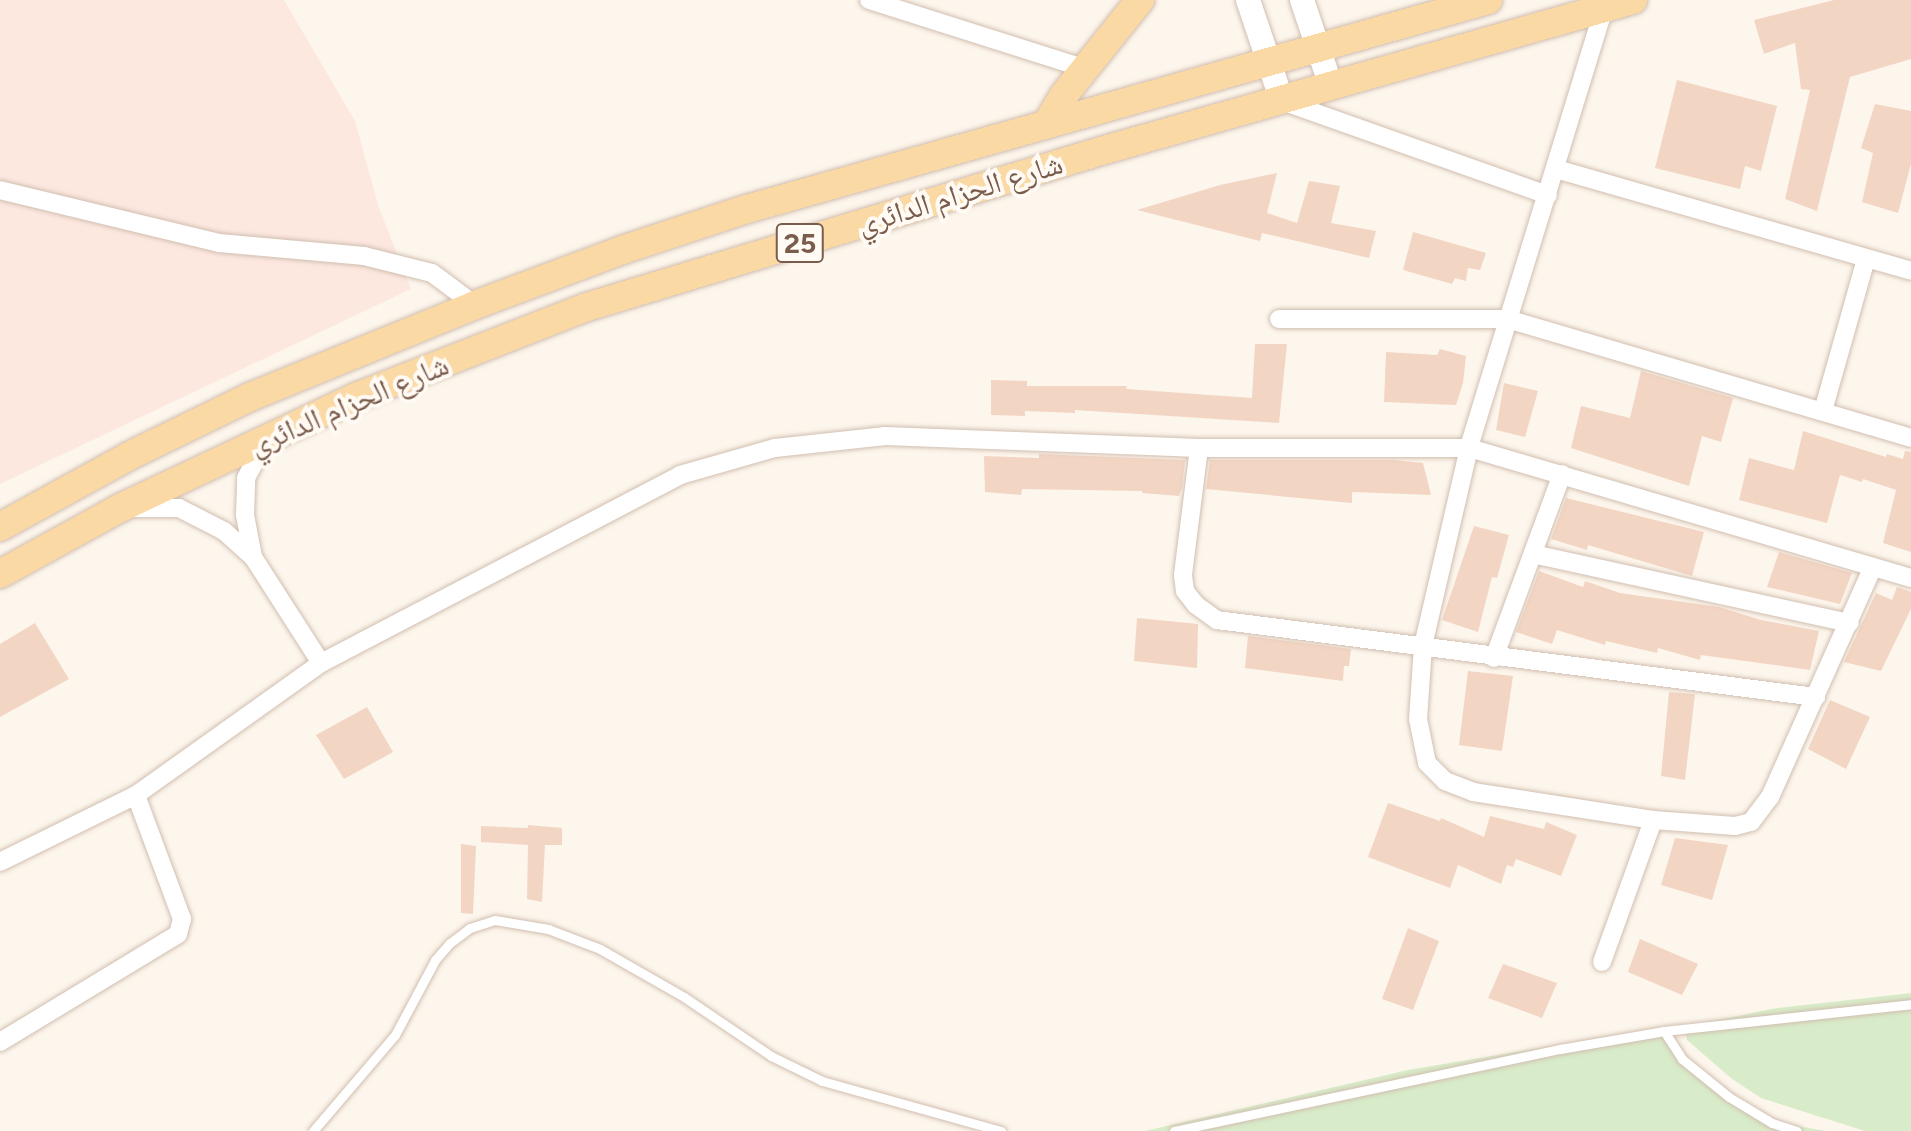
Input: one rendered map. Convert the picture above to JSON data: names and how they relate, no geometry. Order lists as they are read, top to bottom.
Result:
{
  "streets": {
    "main road": ["شارع الحزام الدائري", "25"]
  }
}
